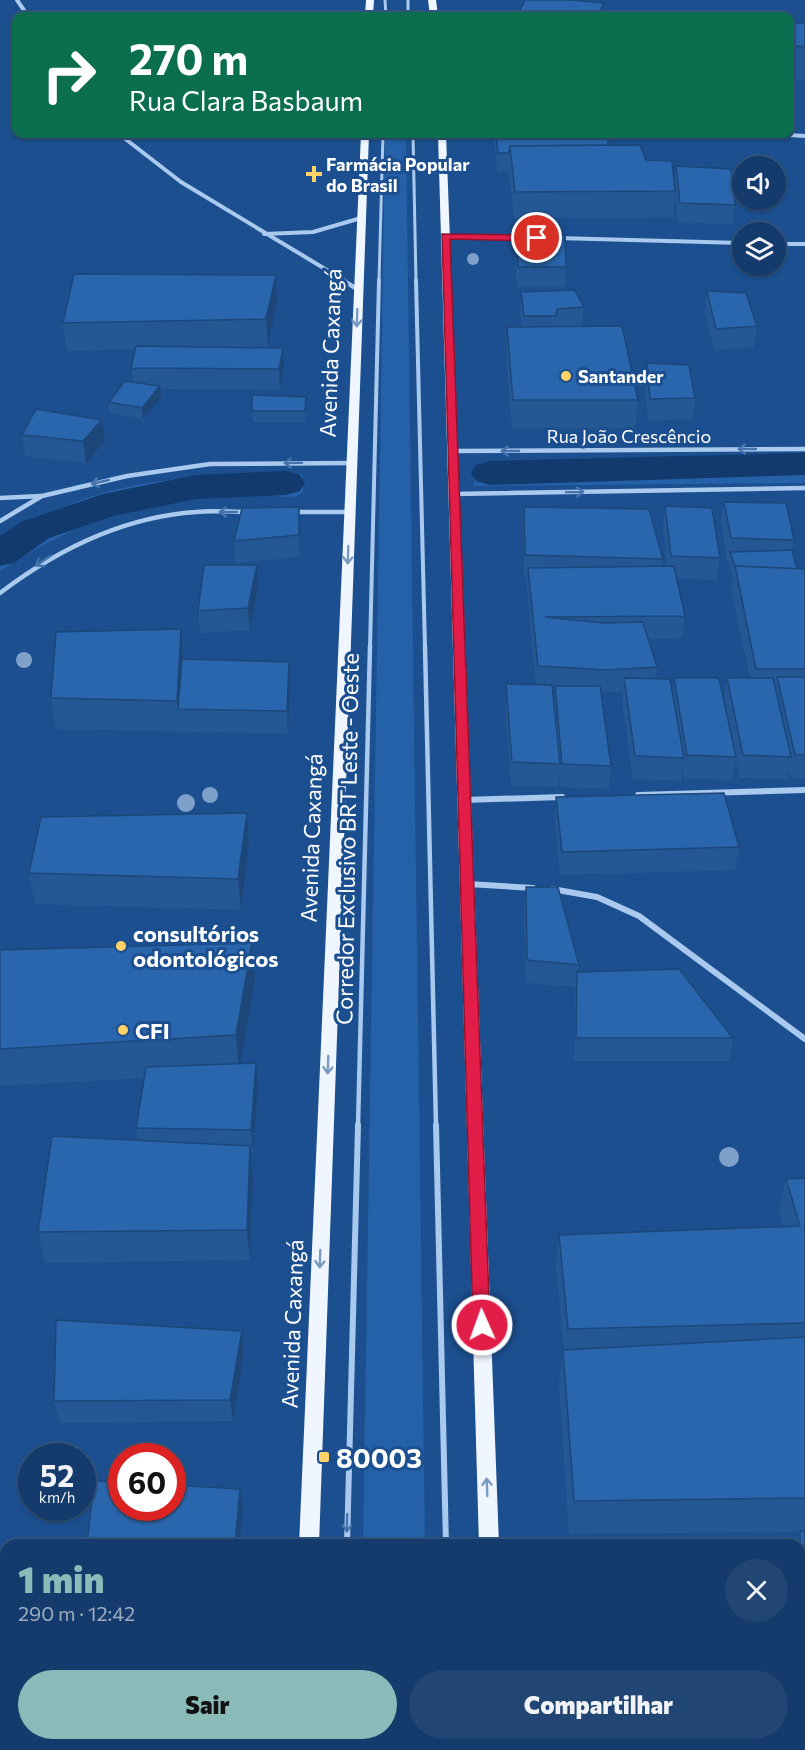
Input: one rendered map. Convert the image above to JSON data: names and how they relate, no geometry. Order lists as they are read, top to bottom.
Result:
{
  "streets": {
    "main road": ["Avenida Caxangá"],
    "street": ["Rua João Crescêncio"],
    "lane": ["Corredor Exclusivo BRT Leste - Oeste"]
  },
  "one_way": ["Corredor Exclusivo BRT Leste - Oeste"],
  "places": {
    "health": ["Farmácia Popular do Brasil"],
    "other": ["Santander", "consultórios odontológicos", "CFI"],
    "transit": ["80003"]
  },
  "page": {
    "turn": ["270 m", "Rua Clara Basbaum"],
    "speed": "52 km/h",
    "limit": "60",
    "heading": ["1 min", "290 m · 12:42"],
    "buttons": ["Sair", "Compartilhar"]
  }
}
